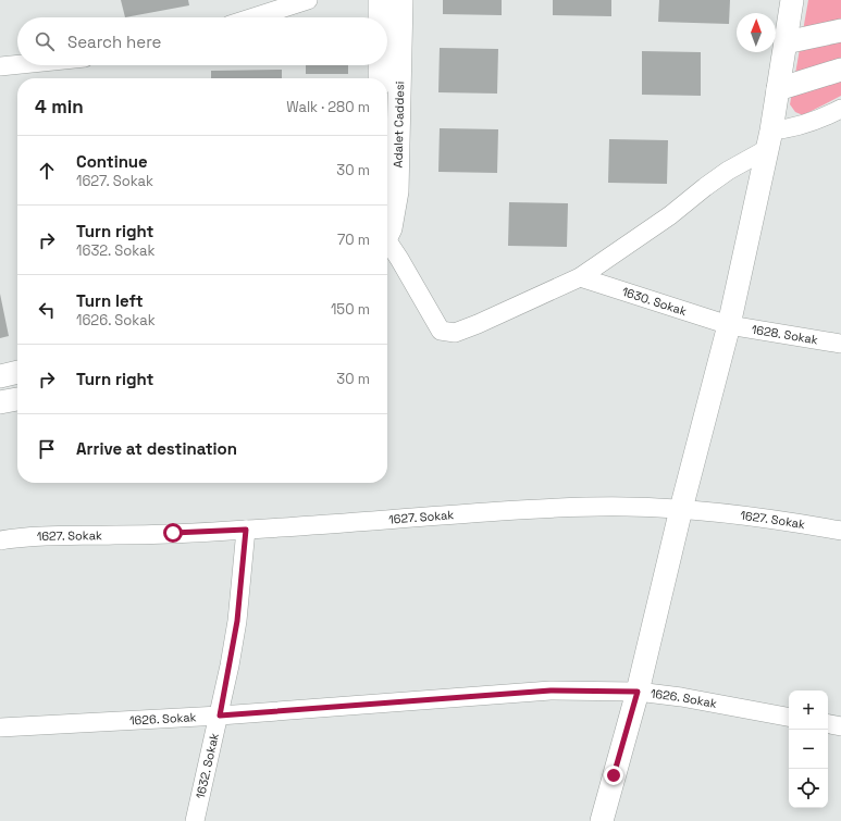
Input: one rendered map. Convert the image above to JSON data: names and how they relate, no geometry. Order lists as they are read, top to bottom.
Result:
{
  "streets": {
    "street": [
      "Adalet Caddesi",
      "1630. Sokak",
      "1628. Sokak",
      "1627. Sokak",
      "1626. Sokak",
      "1632. Sokak"
    ]
  },
  "crossings": [
    ["1630. Sokak", "1628. Sokak"],
    ["1627. Sokak", "1632. Sokak"],
    ["1626. Sokak", "1632. Sokak"]
  ],
  "north": "top",
  "page": {
    "search": "Search here",
    "heading": ["4 min", "Walk · 280 m"],
    "list": [
      ["Continue", "1627. Sokak", "30 m"],
      ["Turn right", "1632. Sokak", "70 m"],
      ["Turn left", "1626. Sokak", "150 m"],
      ["Turn right", "30 m"],
      "Arrive at destination"
    ],
    "map_buttons": ["+", "−"]
  }
}
